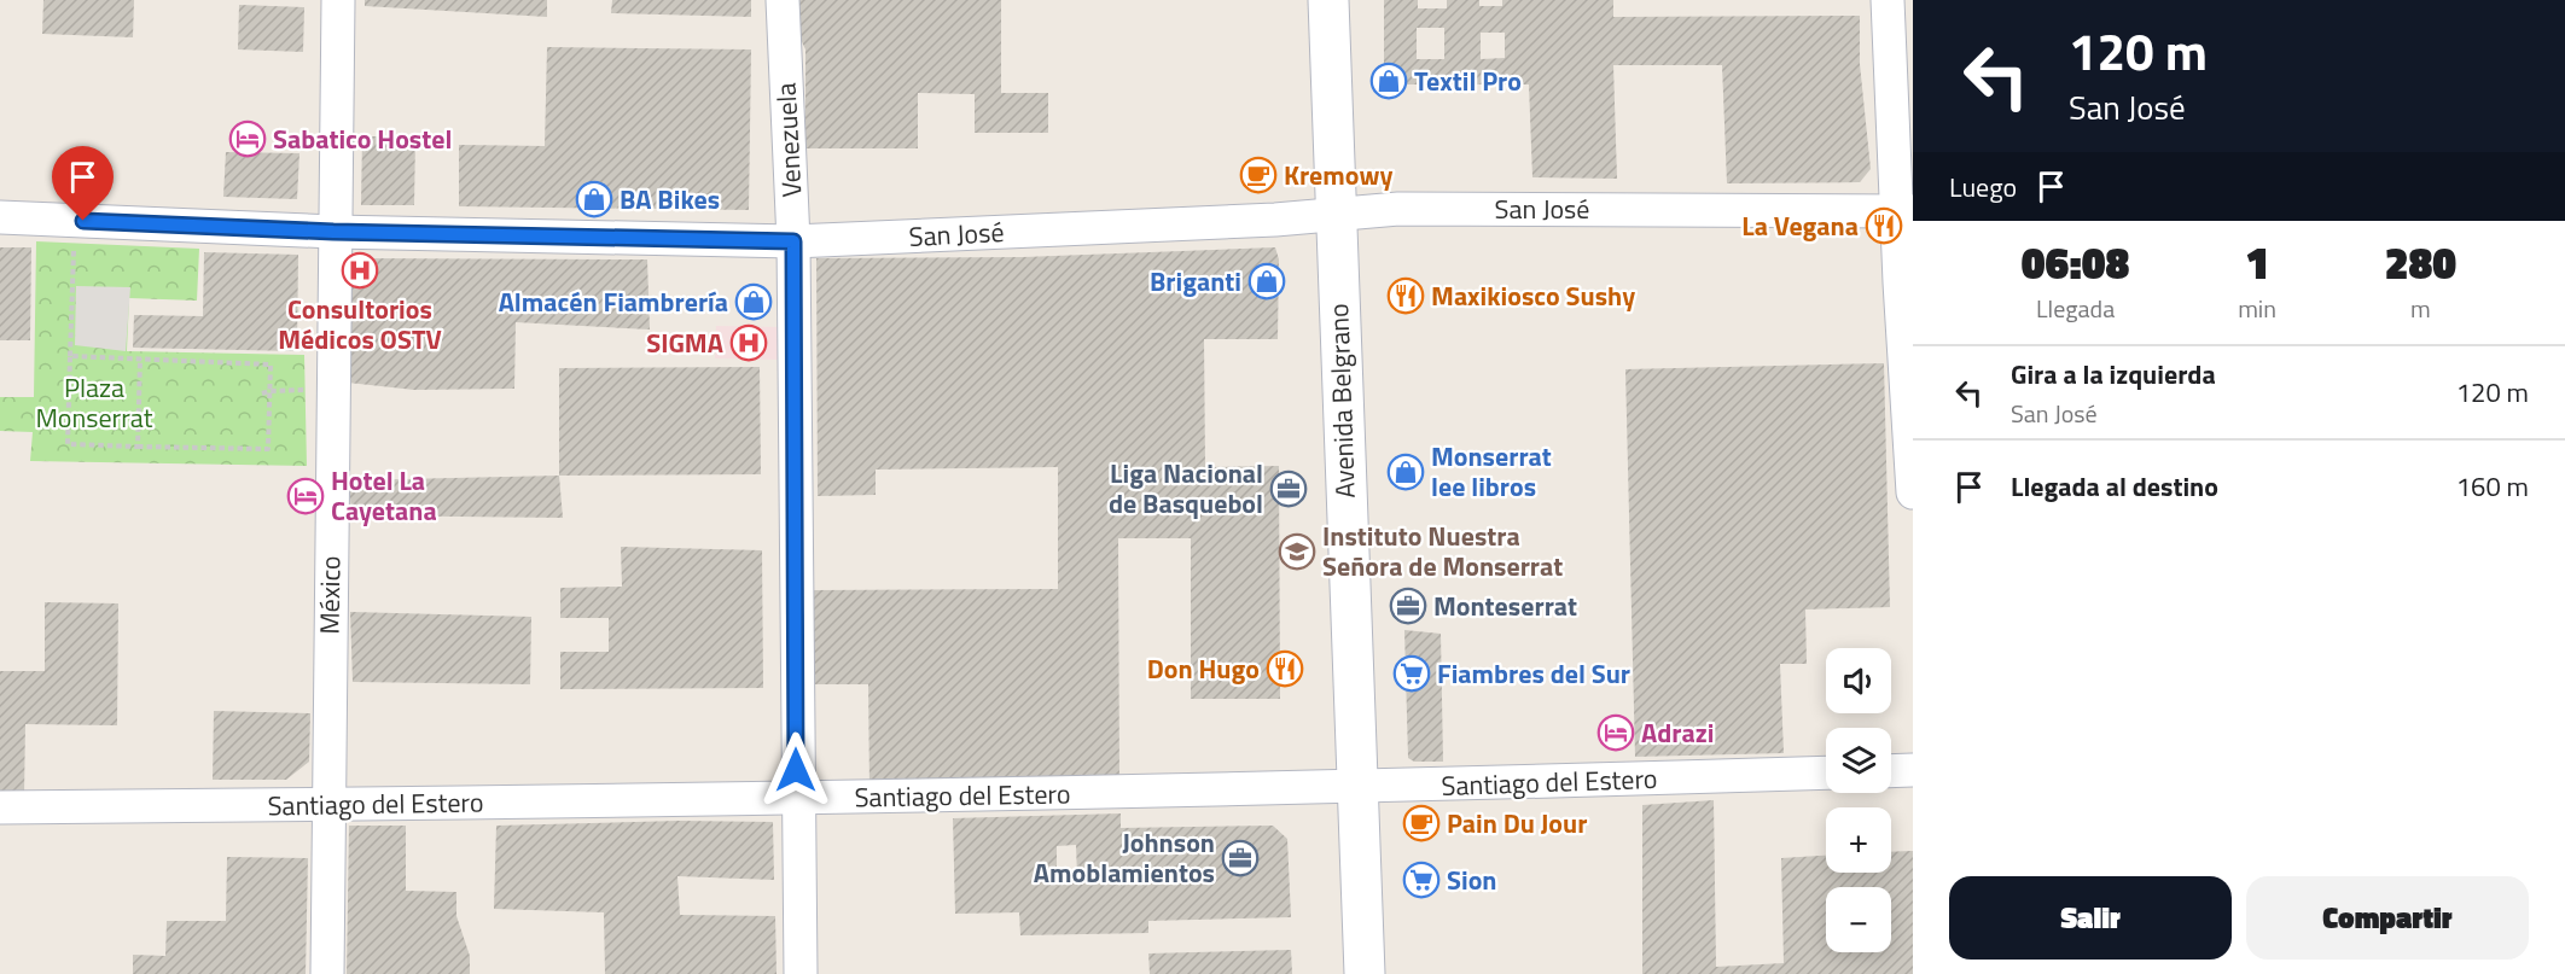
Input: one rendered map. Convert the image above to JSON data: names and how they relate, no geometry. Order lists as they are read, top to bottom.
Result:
{
  "streets": {
    "main road": ["Avenida Belgrano"],
    "street": [
      "Venezuela",
      "San José",
      "México",
      "Santiago del Estero"
    ]
  },
  "crossings": [
    ["Venezuela", "San José"],
    ["Venezuela", "Santiago del Estero"],
    ["San José", "Avenida Belgrano"],
    ["San José", "México"],
    ["Avenida Belgrano", "Santiago del Estero"],
    ["México", "Santiago del Estero"]
  ],
  "parks": ["Plaza Monserrat"],
  "places": {
    "shop": [
      "Textil Pro",
      "BA Bikes",
      "Briganti",
      "Almacén Fiambrería",
      "Monserrat lee libros"
    ],
    "hotel": ["Sabatico Hostel", "Hotel La Cayetana", "Adrazi"],
    "cafe": ["Kremowy", "Pain Du Jour"],
    "restaurant": ["La Vegana", "Maxikiosco Sushy", "Don Hugo"],
    "hospital": ["Consultorios Médicos OSTV", "SIGMA"],
    "office": ["Liga Nacional de Basquebol", "Monteserrat", "Johnson Amoblamientos"],
    "school or university": ["Instituto Nuestra Señora de Monserrat"],
    "supermarket": ["Fiambres del Sur", "Sion"]
  },
  "page": {
    "turn": ["120 m", "San José"],
    "then": "Luego",
    "eta": [
      "06:08",
      "Llegada",
      "1",
      "min",
      "280",
      "m"
    ],
    "list": [
      {
        "name": "Gira a la izquierda",
        "note": "San José",
        "value": "120 m"
      },
      {
        "name": "Llegada al destino",
        "value": "160 m"
      }
    ],
    "map_buttons": ["+", "−"],
    "buttons": ["Salir", "Compartir"]
  }
}
